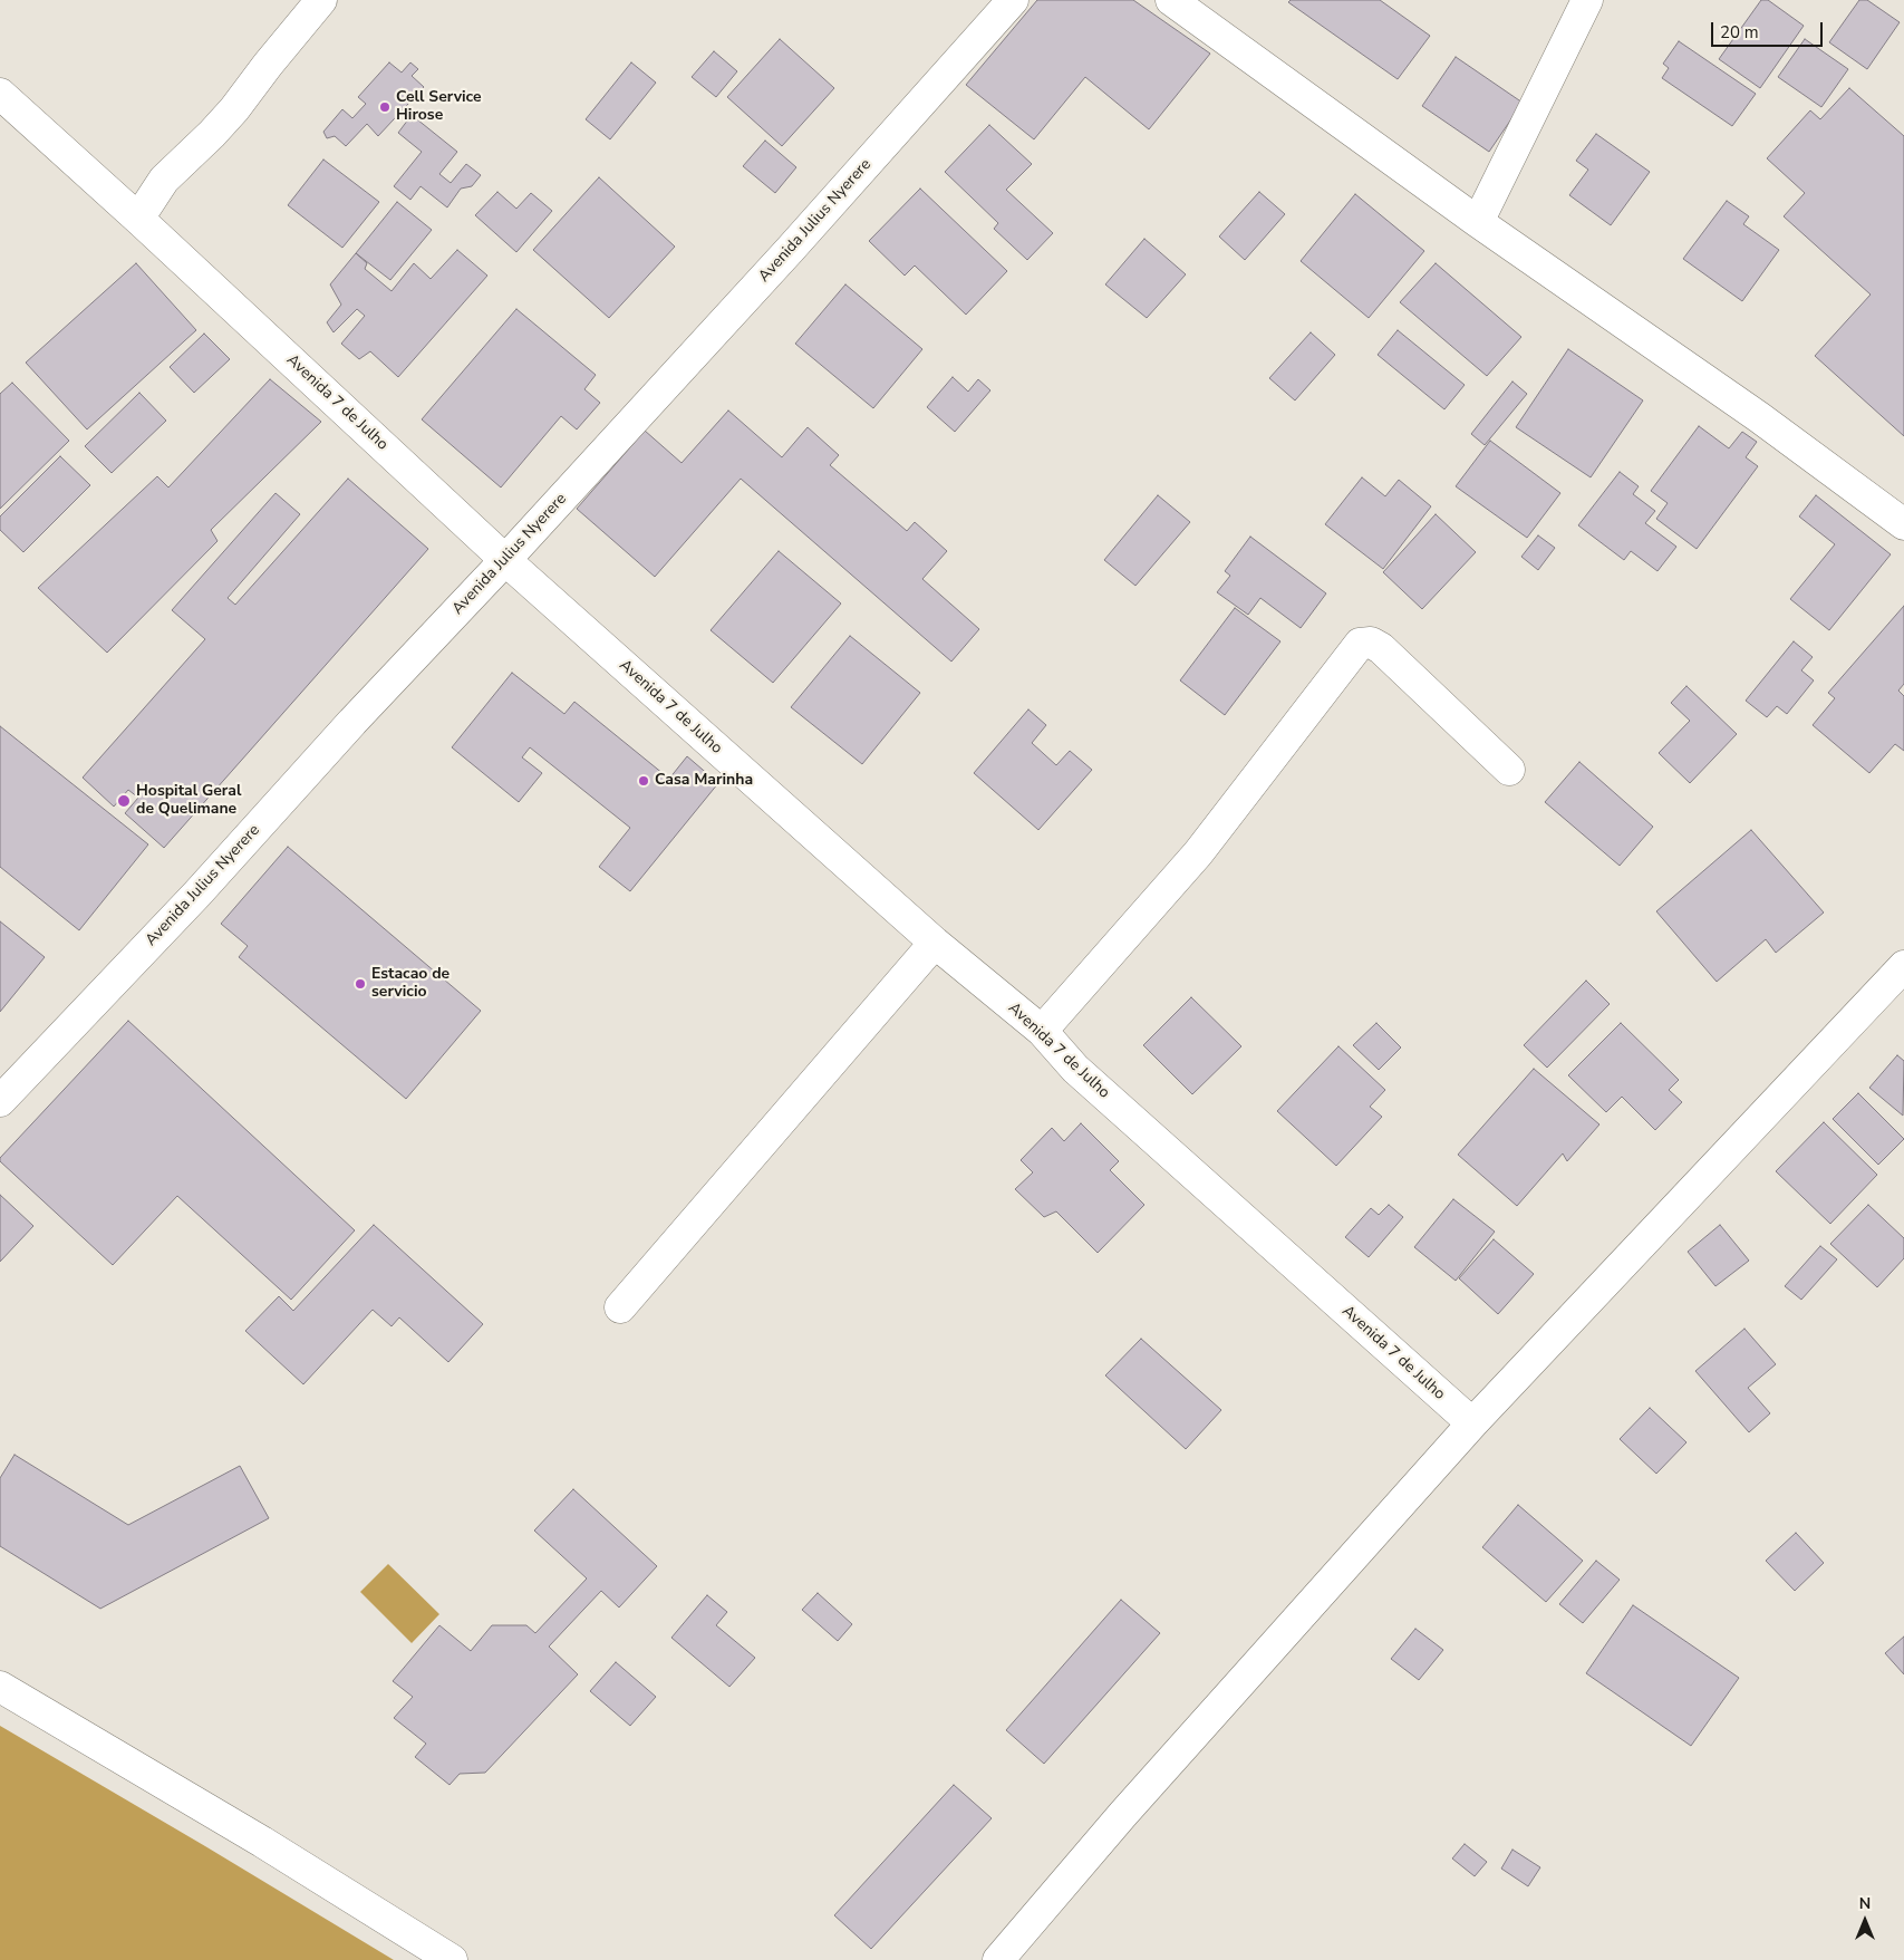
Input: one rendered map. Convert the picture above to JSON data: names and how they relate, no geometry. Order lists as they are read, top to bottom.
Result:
{
  "streets": {
    "street": ["Avenida Julius Nyerere", "Avenida 7 de Julho"]
  },
  "crossings": [
    ["Avenida Julius Nyerere", "Avenida 7 de Julho"]
  ],
  "places": [
    "Cell Service Hirose",
    "Casa Marinha",
    "Hospital Geral de Quelimane",
    "Estacao de servicio"
  ],
  "scale_bar": "20 m",
  "north": "top"
}
